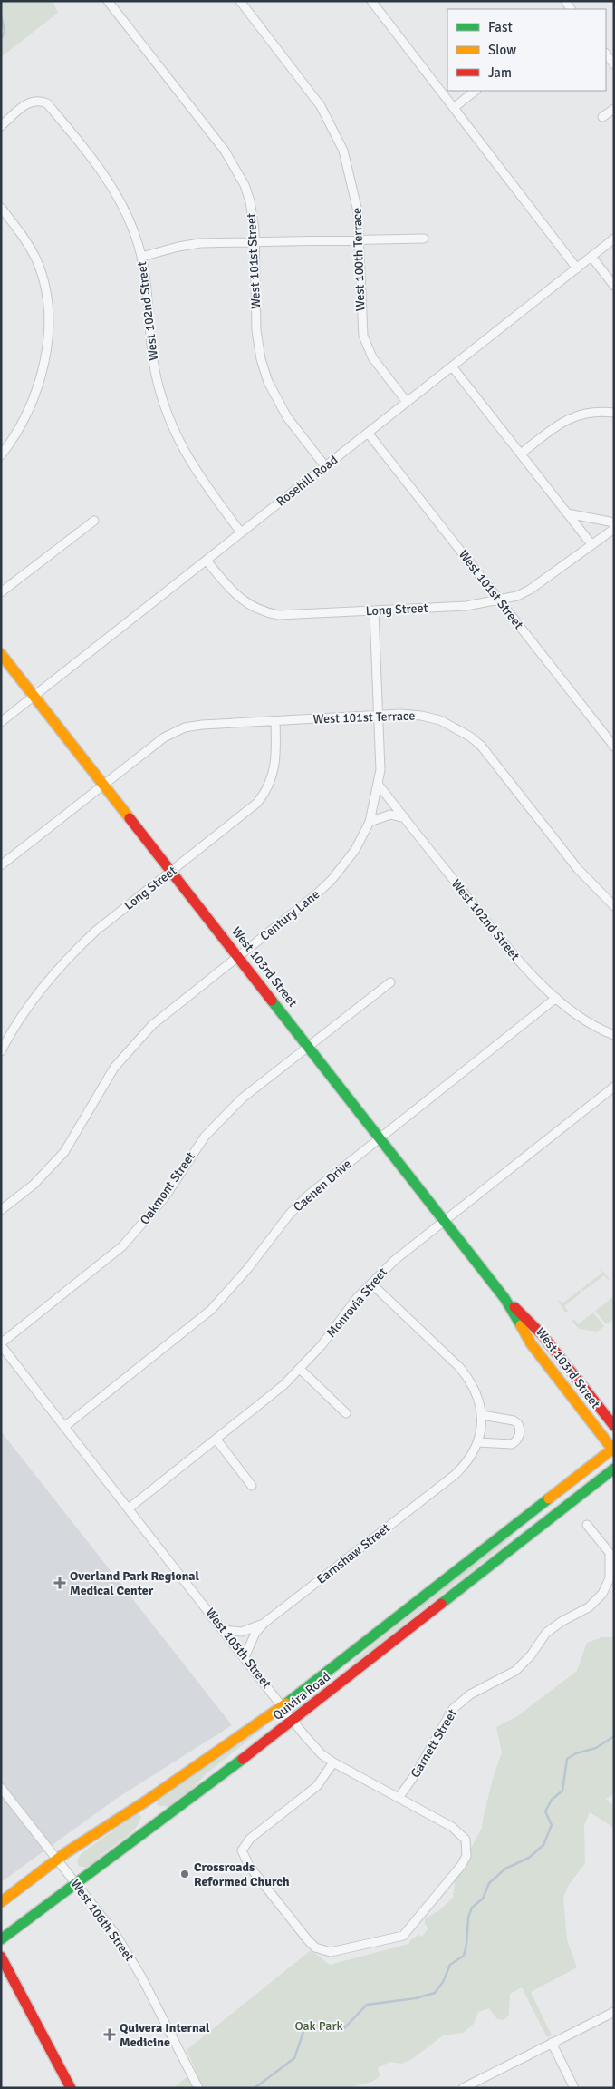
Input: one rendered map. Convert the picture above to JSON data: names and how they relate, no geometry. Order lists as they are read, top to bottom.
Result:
{
  "streets": {
    "main road": ["West 103rd Street", "Quivira Road"],
    "street": [
      "West 100th Terrace",
      "West 101st Street",
      "West 102nd Street",
      "Rosehill Road",
      "Long Street",
      "West 101st Terrace",
      "Century Lane",
      "Caenen Drive",
      "Oakmont Street",
      "Monrovia Street",
      "Earnshaw Street",
      "West 105th Street",
      "Garnett Street",
      "West 106th Street"
    ]
  },
  "crossings": [
    ["West 100th Terrace", "Rosehill Road"],
    ["West 101st Street", "Rosehill Road"],
    ["West 101st Street", "Long Street"],
    ["West 102nd Street", "Rosehill Road"],
    ["West 102nd Street", "Century Lane"],
    ["West 102nd Street", "Caenen Drive"],
    ["Rosehill Road", "Long Street"],
    ["Rosehill Road", "West 103rd Street"],
    ["Long Street", "West 101st Terrace"],
    ["Long Street", "Century Lane"],
    ["Long Street", "West 103rd Street"],
    ["West 101st Terrace", "Century Lane"],
    ["West 101st Terrace", "West 103rd Street"],
    ["Century Lane", "West 103rd Street"],
    ["West 103rd Street", "Caenen Drive"],
    ["West 103rd Street", "Oakmont Street"],
    ["West 103rd Street", "Monrovia Street"],
    ["West 103rd Street", "Quivira Road"],
    ["Caenen Drive", "West 105th Street"],
    ["Oakmont Street", "West 105th Street"],
    ["Monrovia Street", "West 105th Street"],
    ["Earnshaw Street", "West 105th Street"],
    ["West 105th Street", "Quivira Road"],
    ["West 105th Street", "Garnett Street"],
    ["Quivira Road", "West 106th Street"]
  ],
  "parks": ["Oak Park"],
  "places": {
    "health": ["Overland Park Regional Medical Center", "Quivera Internal Medicine"],
    "other": ["Crossroads Reformed Church"]
  },
  "legend": ["Fast", "Slow", "Jam"]
}
